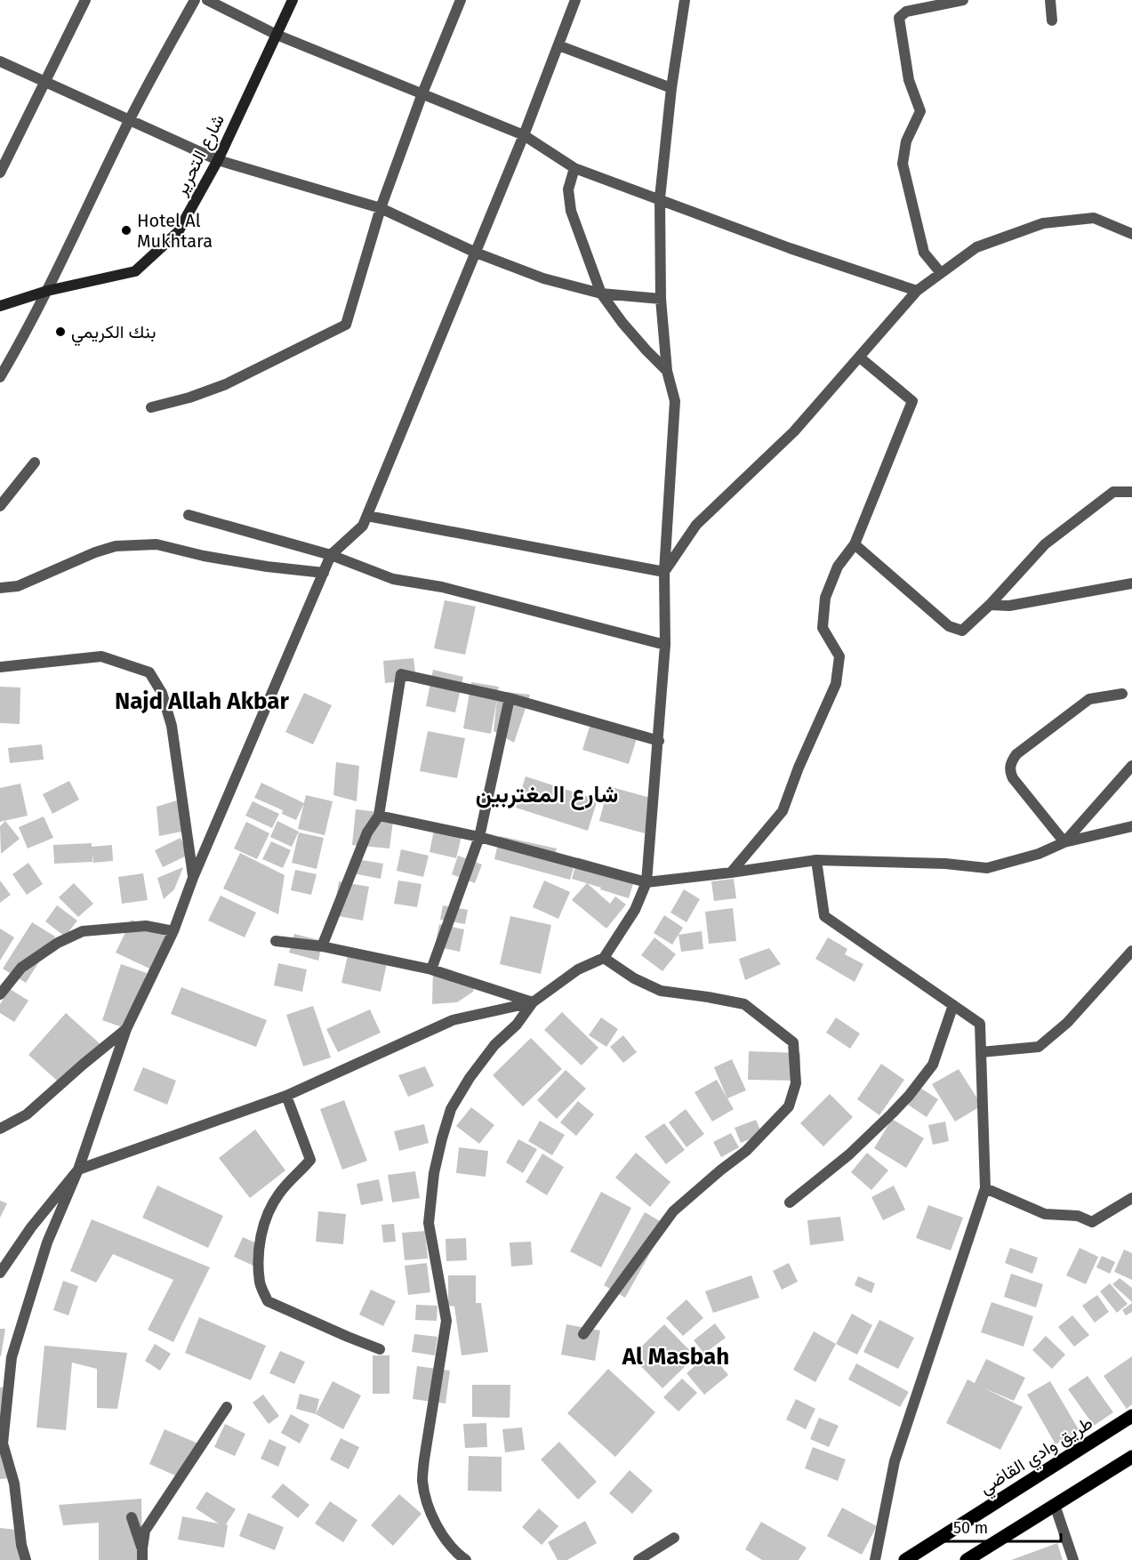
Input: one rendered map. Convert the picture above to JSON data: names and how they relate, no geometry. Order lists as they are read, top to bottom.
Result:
{
  "streets": {
    "main road": ["شارع التحرير", "طريق وادي القاضي"]
  },
  "districts": ["Najd Allah Akbar", "شارع المغتربين", "Al Masbah"],
  "places": ["Hotel Al Mukhtara", "بنك الكريمي"],
  "scale_bar": "50 m"
}
